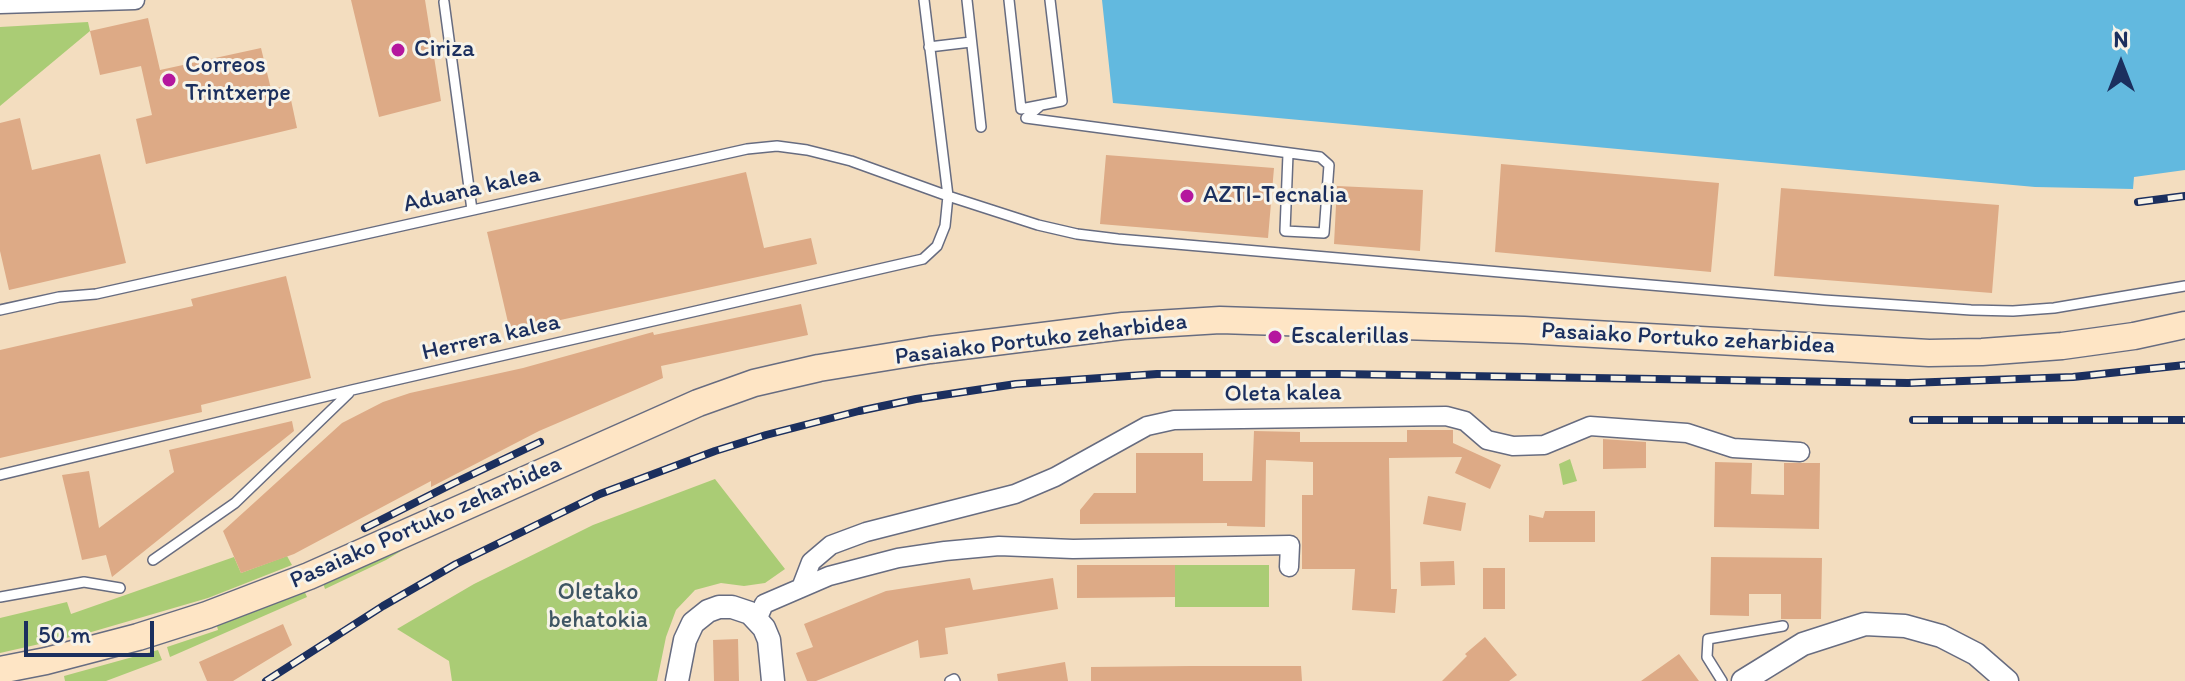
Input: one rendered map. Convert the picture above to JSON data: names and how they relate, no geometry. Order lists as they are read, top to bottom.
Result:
{
  "streets": {
    "main road": ["Pasaiako Portuko zeharbidea"],
    "street": ["Oleta kalea"],
    "lane": ["Aduana kalea", "Herrera kalea"]
  },
  "crossings": [
    ["Aduana kalea", "Herrera kalea"]
  ],
  "parks": ["Oletako behatokia"],
  "places": [
    "Ciriza",
    "Correos Trintxerpe",
    "AZTI-Tecnalia",
    "Escalerillas"
  ],
  "scale_bar": "50 m",
  "north": "top"
}
